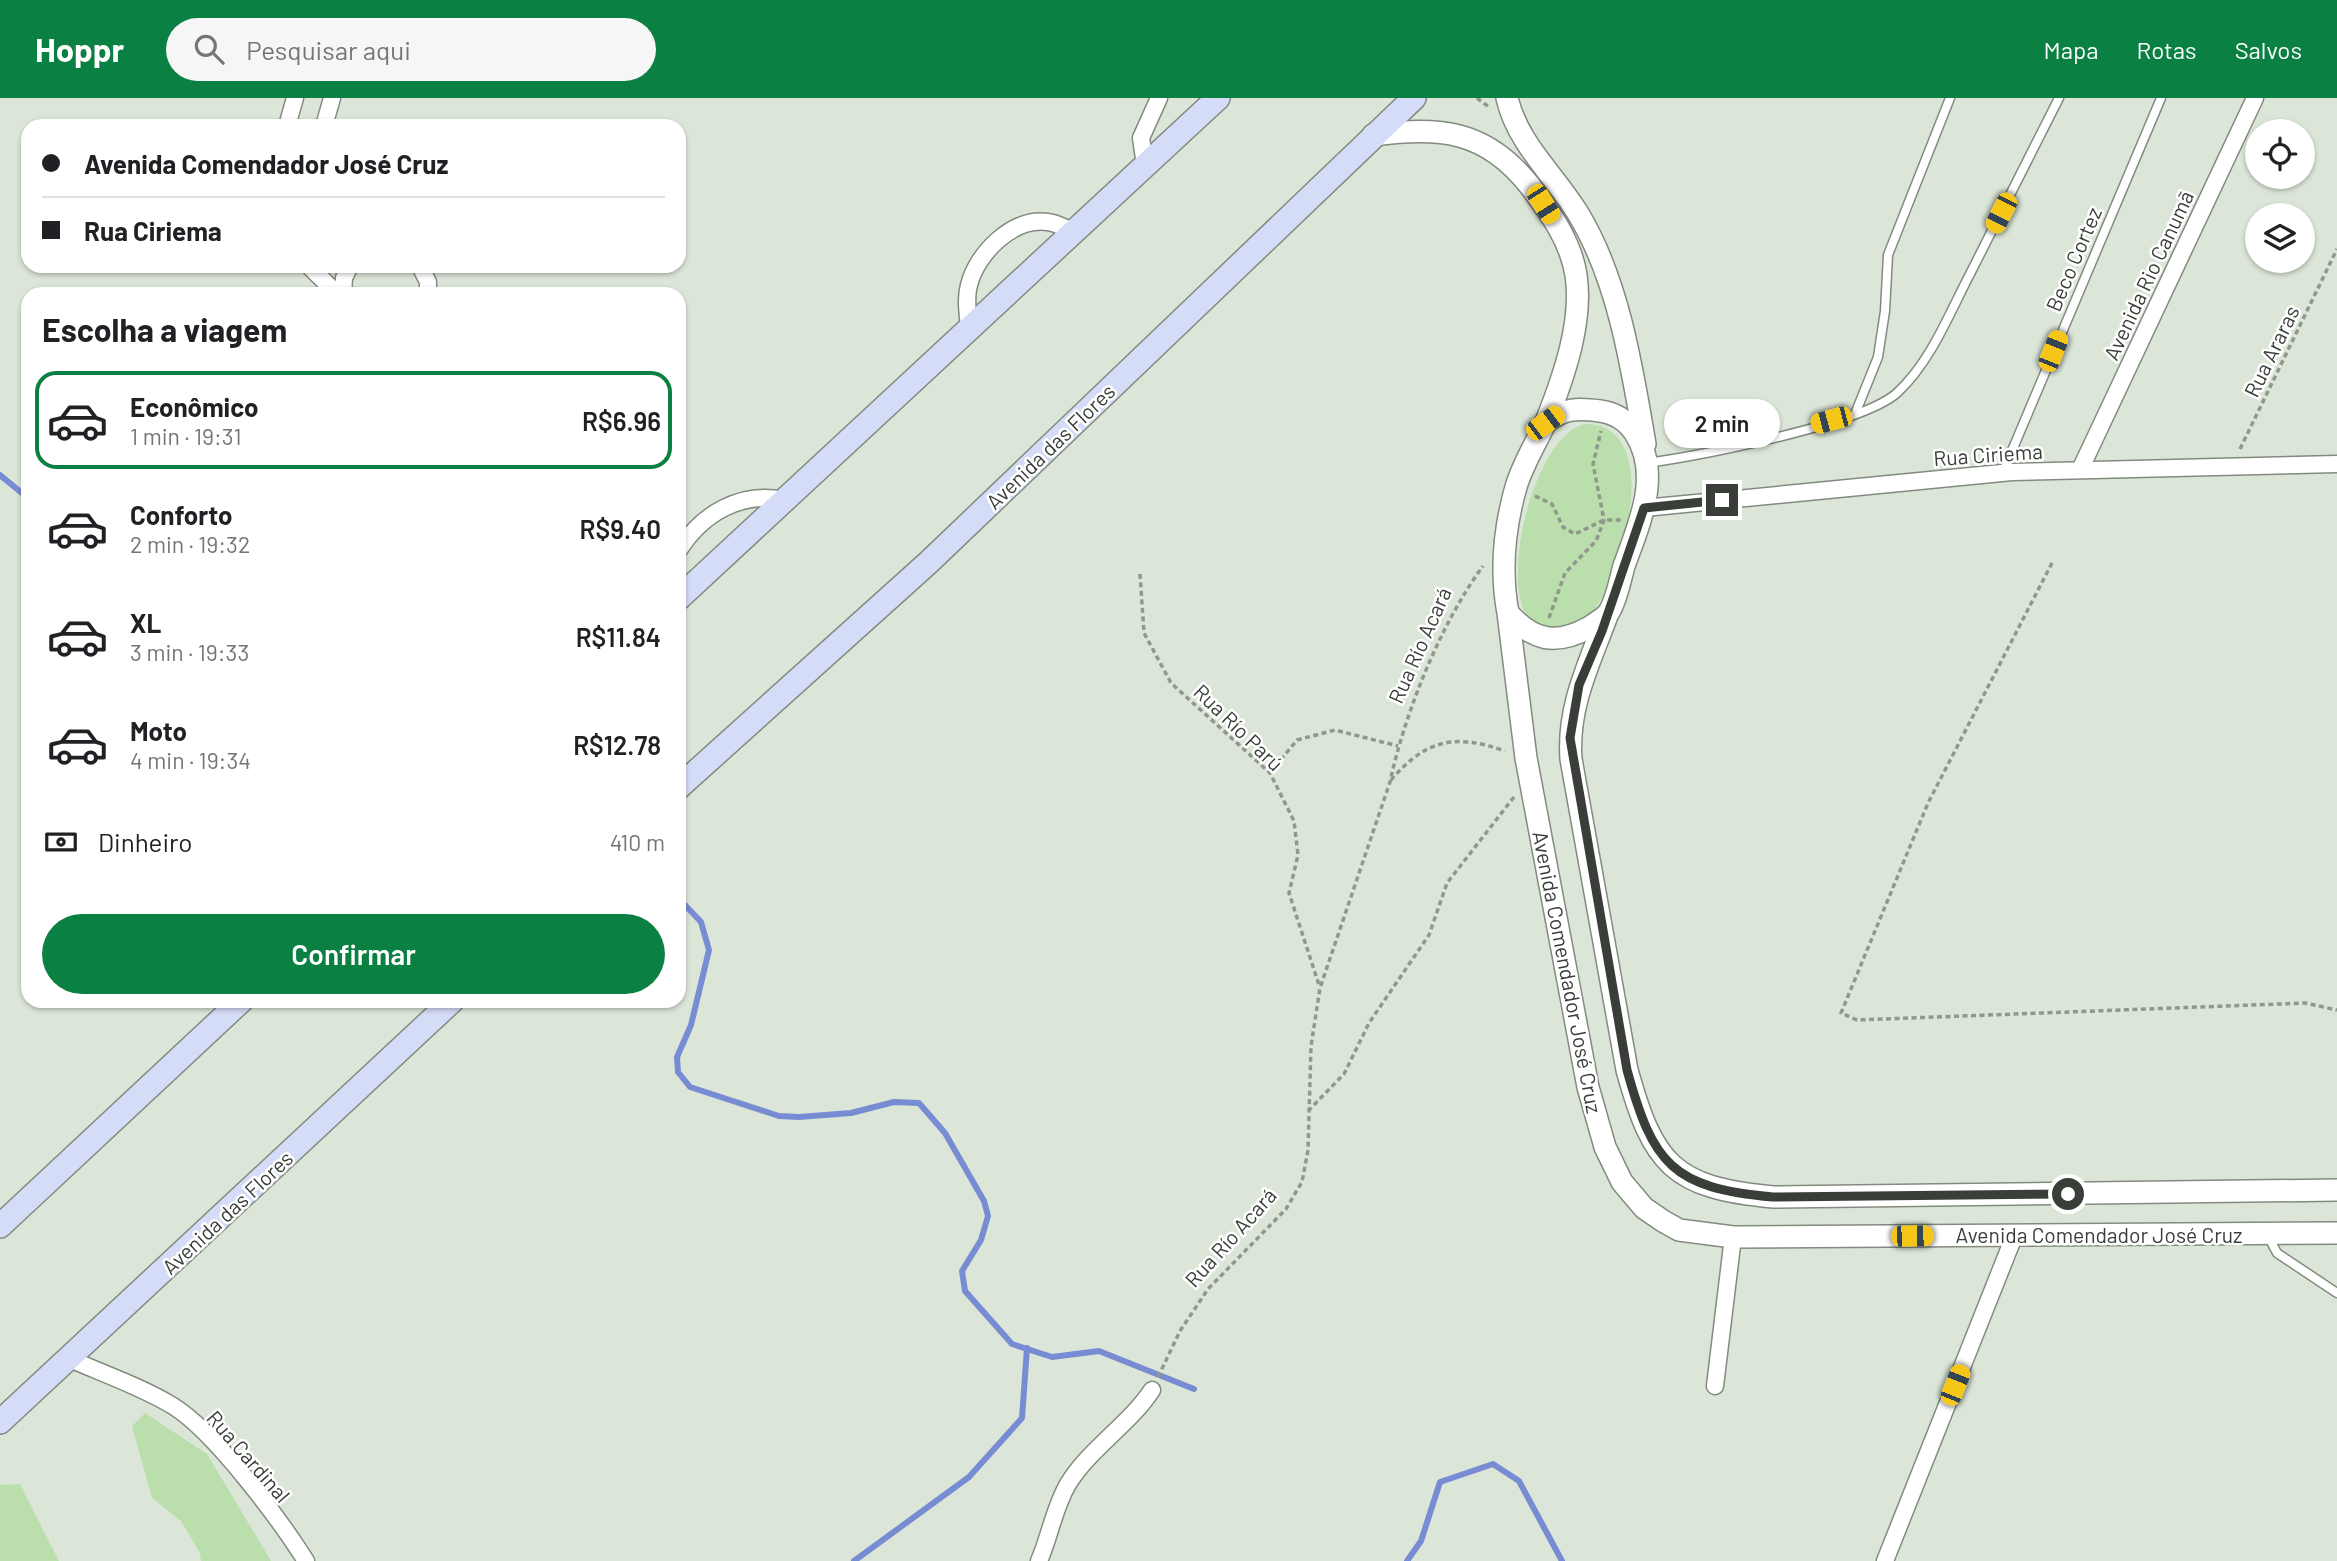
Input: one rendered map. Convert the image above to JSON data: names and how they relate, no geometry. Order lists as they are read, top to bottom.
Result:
{
  "streets": {
    "main road": ["Avenida das Flores"],
    "street": [
      "Avenida Rio Canumã",
      "Rua Ciriema",
      "Avenida Comendador José Cruz",
      "Rua Cardinal"
    ],
    "lane": ["Beco Cortez"],
    "path": ["Rua Araras", "Rua Río Acará", "Rua Río Parú"]
  },
  "crossings": [
    ["Beco Cortez", "Rua Ciriema"],
    ["Avenida Rio Canumã", "Rua Ciriema"],
    ["Rua Araras", "Rua Ciriema"],
    ["Avenida das Flores", "Rua Cardinal"],
    ["Rua Ciriema", "Avenida Comendador José Cruz"],
    ["Rua Río Acará", "Rua Río Parú"],
    ["Rua Río Acará", "Avenida Comendador José Cruz"]
  ],
  "page": {
    "header": "Hoppr",
    "search": "Pesquisar aqui",
    "nav": ["Mapa", "Rotas", "Salvos"],
    "banner": ["Avenida Comendador José Cruz", "Rua Ciriema"],
    "heading": "Escolha a viagem",
    "list": [
      {
        "name": "Econômico",
        "note": "1 min · 19:31",
        "value": "R$6.96"
      },
      {
        "name": "Conforto",
        "note": "2 min · 19:32",
        "value": "R$9.40"
      },
      {
        "name": "XL",
        "note": "3 min · 19:33",
        "value": "R$11.84"
      },
      {
        "name": "Moto",
        "note": "4 min · 19:34",
        "value": "R$12.78"
      }
    ],
    "bubble": "2 min",
    "pay": ["Dinheiro", "410 m"],
    "buttons": "Confirmar"
  }
}
